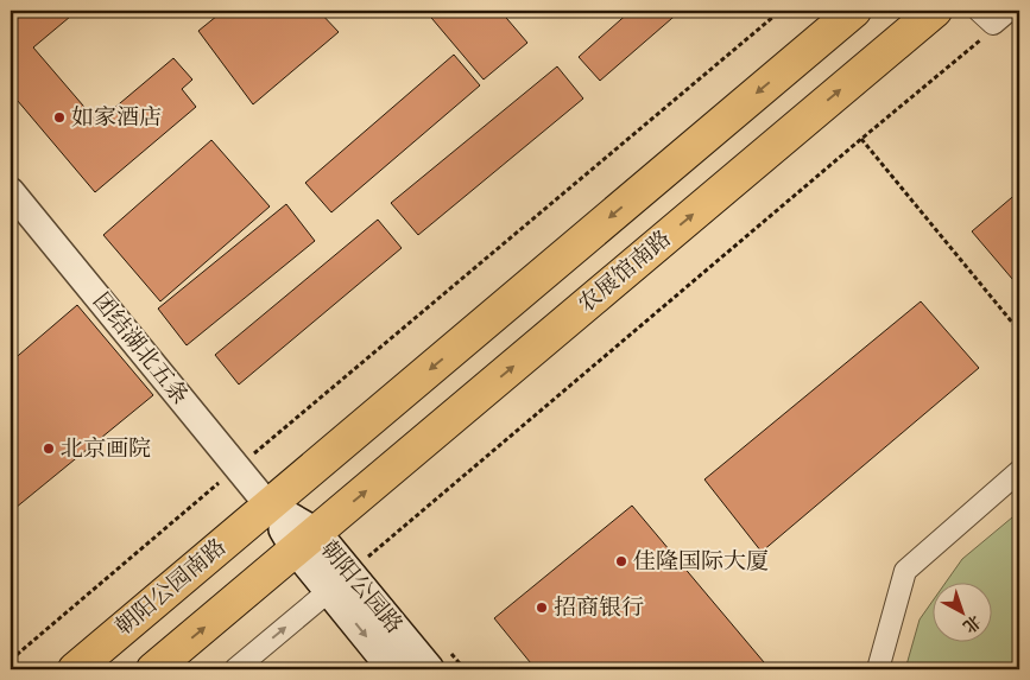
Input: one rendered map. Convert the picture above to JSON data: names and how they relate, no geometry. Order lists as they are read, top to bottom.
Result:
{
  "streets": {
    "main road": ["农展馆南路", "朝阳公园南路", "朝阳公园路"],
    "street": ["团结湖北五条"]
  },
  "crossings": [
    ["农展馆南路", "朝阳公园路"],
    ["团结湖北五条", "朝阳公园南路"],
    ["团结湖北五条", "朝阳公园路"],
    ["朝阳公园南路", "朝阳公园路"]
  ],
  "places": [
    "如家酒店",
    "北京画院",
    "佳隆国际大厦",
    "招商银行"
  ],
  "north": "bottom right"
}
